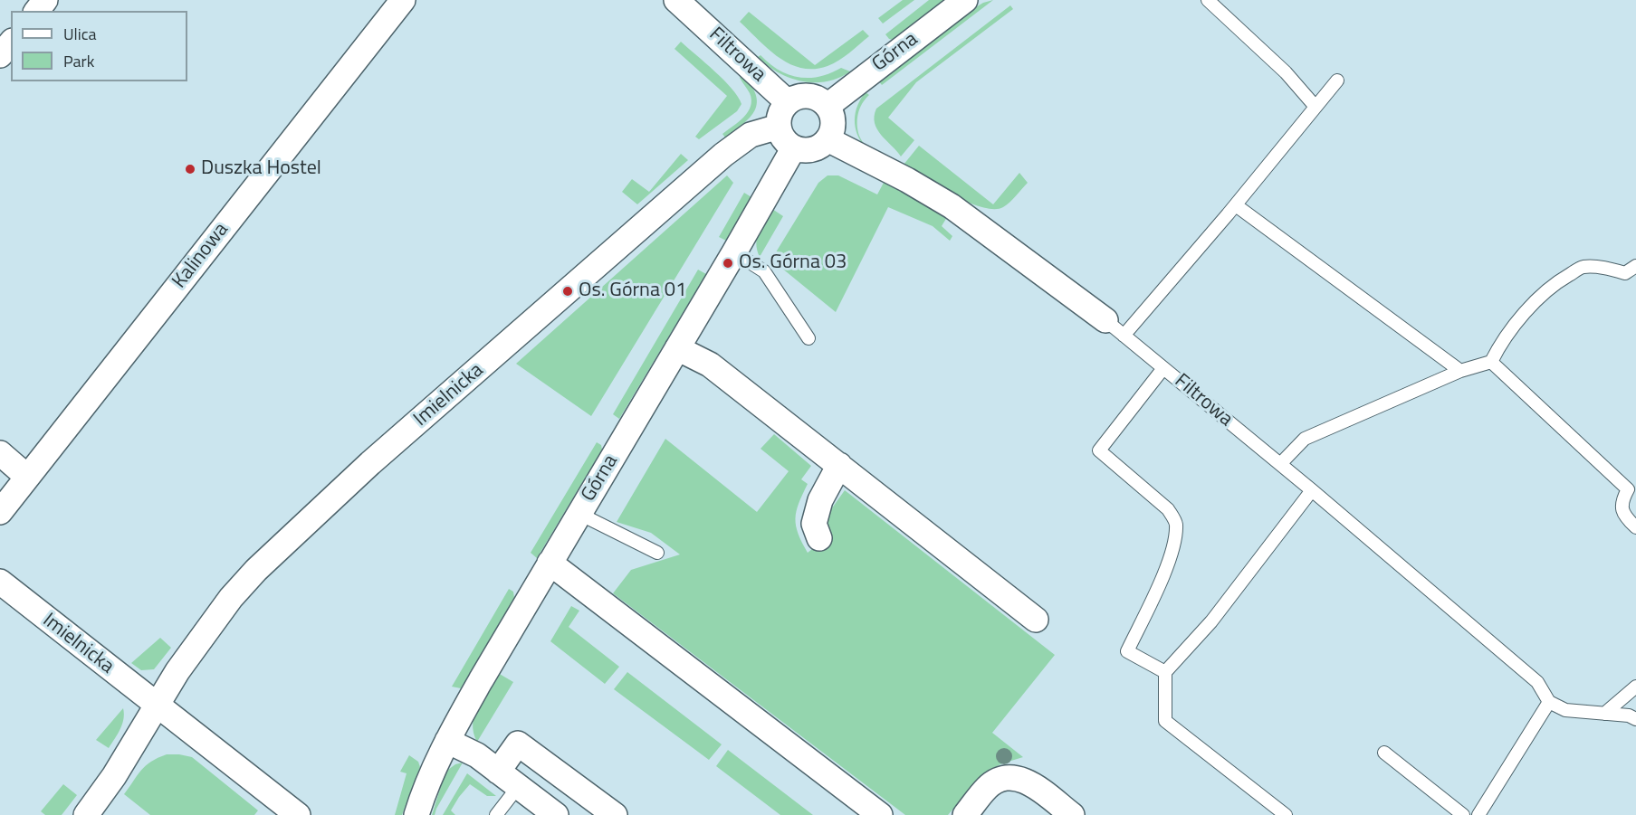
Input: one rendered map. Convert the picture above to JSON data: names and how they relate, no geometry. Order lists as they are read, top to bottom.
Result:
{
  "streets": {
    "street": [
      "Górna",
      "Filtrowa",
      "Kalinowa",
      "Imielnicka"
    ]
  },
  "crossings": [
    ["Górna", "Filtrowa"],
    ["Górna", "Imielnicka"],
    ["Filtrowa", "Imielnicka"]
  ],
  "places": ["Duszka Hostel", "Os. Górna 03", "Os. Górna 01"],
  "legend": ["Ulica", "Park"]
}
